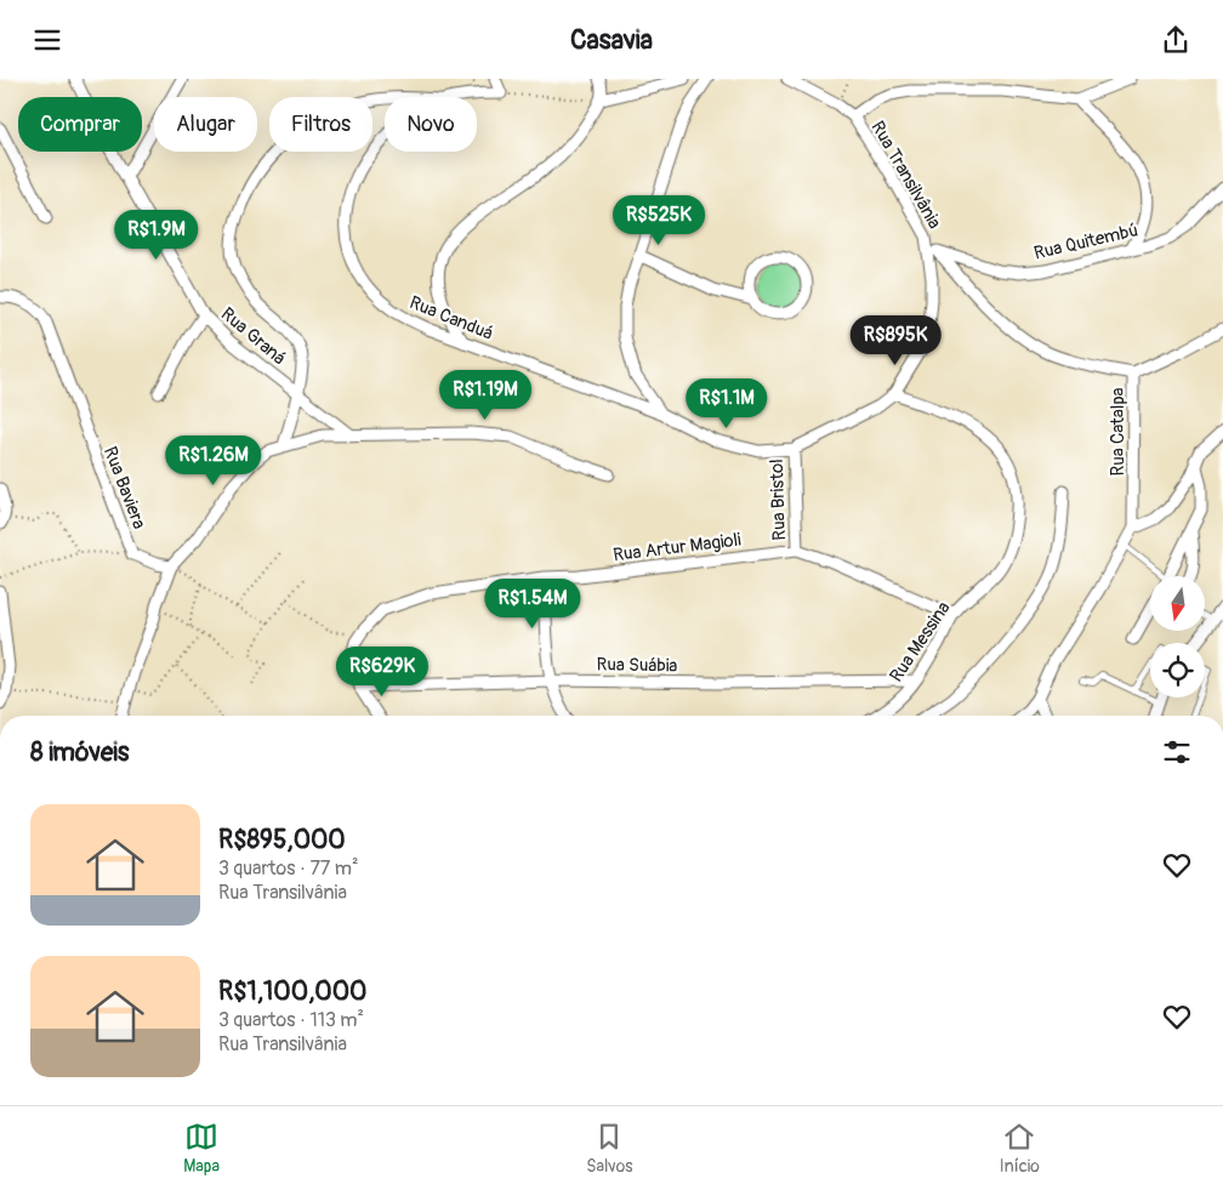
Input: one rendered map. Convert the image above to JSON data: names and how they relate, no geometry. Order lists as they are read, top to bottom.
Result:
{
  "streets": {
    "street": [
      "Rua Transilvânia",
      "Rua Quitembú",
      "Rua Canduá",
      "Rua Graná",
      "Rua Catalpa",
      "Rua Baviera",
      "Rua Bristol",
      "Rua Artur Magioli",
      "Rua Messina",
      "Rua Suábia"
    ]
  },
  "crossings": [
    ["Rua Transilvânia", "Rua Canduá"],
    ["Rua Transilvânia", "Rua Catalpa"],
    ["Rua Transilvânia", "Rua Bristol"],
    ["Rua Transilvânia", "Rua Messina"],
    ["Rua Quitembú", "Rua Catalpa"],
    ["Rua Bristol", "Rua Artur Magioli"],
    ["Rua Artur Magioli", "Rua Messina"],
    ["Rua Artur Magioli", "Rua Suábia"],
    ["Rua Messina", "Rua Suábia"]
  ],
  "north": "bottom",
  "page": {
    "header": "Casavia",
    "chip": [
      "Comprar",
      "Alugar",
      "Filtros",
      "Novo"
    ],
    "price": [
      "R$525K",
      "R$1.9M",
      "R$895K",
      "R$1.19M",
      "R$1.1M",
      "R$1.26M",
      "R$1.54M",
      "R$629K"
    ],
    "heading": "8 imóveis",
    "list": [
      {
        "name": "R$895,000",
        "note": "3 quartos · 77 m² · Rua Transilvânia"
      },
      {
        "name": "R$1,100,000",
        "note": "3 quartos · 113 m² · Rua Transilvânia"
      }
    ],
    "tabs": ["Mapa", "Salvos", "Início"]
  }
}
